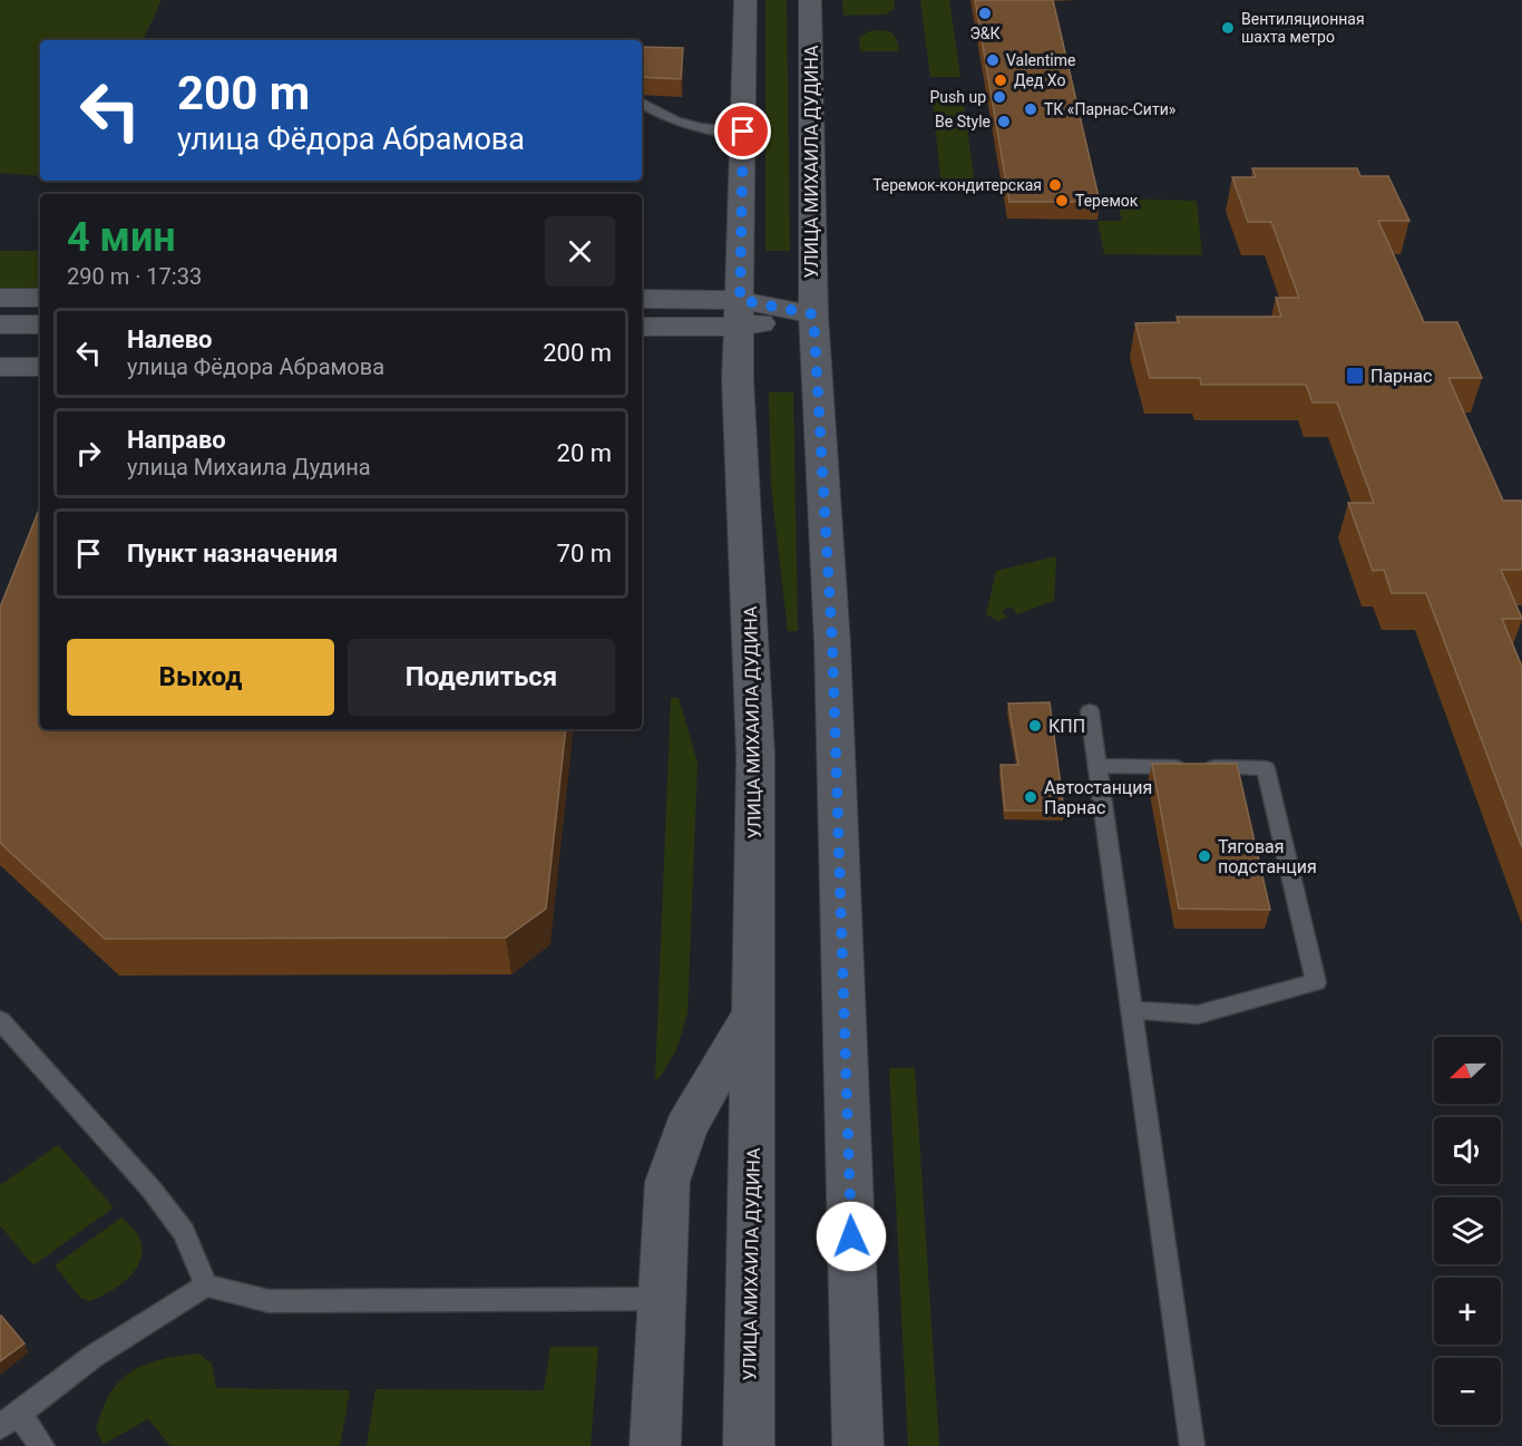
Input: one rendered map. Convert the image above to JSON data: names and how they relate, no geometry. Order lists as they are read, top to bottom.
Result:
{
  "streets": {
    "street": ["УЛИЦА МИХАИЛА ДУДИНА"]
  },
  "places": {
    "other": [
      "Э&К",
      "Вентиляционная шахта метро",
      "Valentime",
      "Дед Хо",
      "Push up",
      "ТК «Парнас-Сити»",
      "Be Style",
      "Теремок-кондитерская",
      "Теремок",
      "КПП",
      "Автостанция Парнас",
      "Тяговая подстанция"
    ],
    "transit": ["Парнас"]
  },
  "north": "left",
  "page": {
    "turn": ["200 m", "улица Фёдора Абрамова"],
    "heading": ["4 мин", "290 m · 17:33"],
    "list": [
      {
        "name": "Налево",
        "note": "улица Фёдора Абрамова",
        "value": "200 m"
      },
      {
        "name": "Направо",
        "note": "улица Михаила Дудина",
        "value": "20 m"
      },
      {
        "name": "Пункт назначения",
        "value": "70 m"
      }
    ],
    "buttons": ["Выход", "Поделиться"],
    "map_buttons": ["+", "−"]
  }
}
